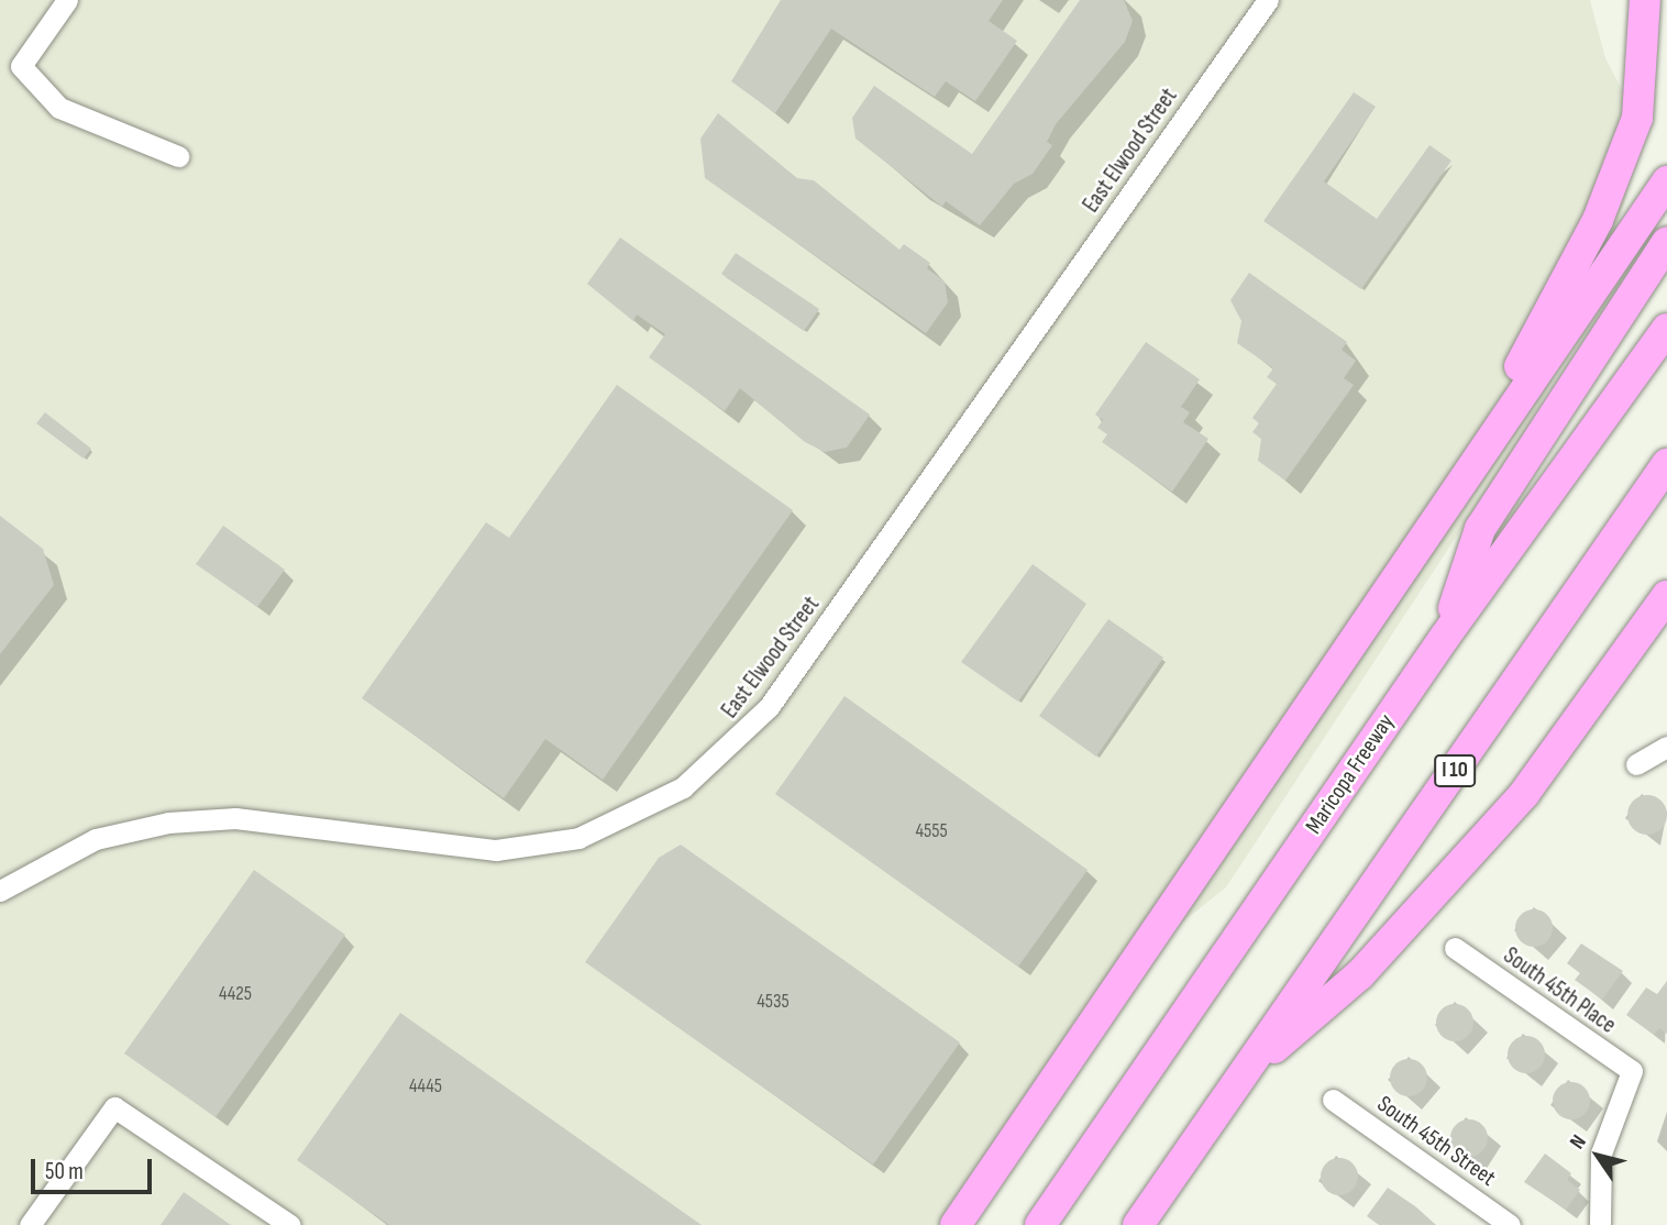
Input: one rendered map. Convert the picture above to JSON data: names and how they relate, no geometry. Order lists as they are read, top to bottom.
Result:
{
  "streets": {
    "highway": ["I 10", "Maricopa Freeway"],
    "street": ["East Elwood Street", "South 45th Place", "South 45th Street"]
  },
  "house_numbers": [
    "4555",
    "4425",
    "4535",
    "4445"
  ],
  "scale_bar": "50 m",
  "north": "top left"
}
